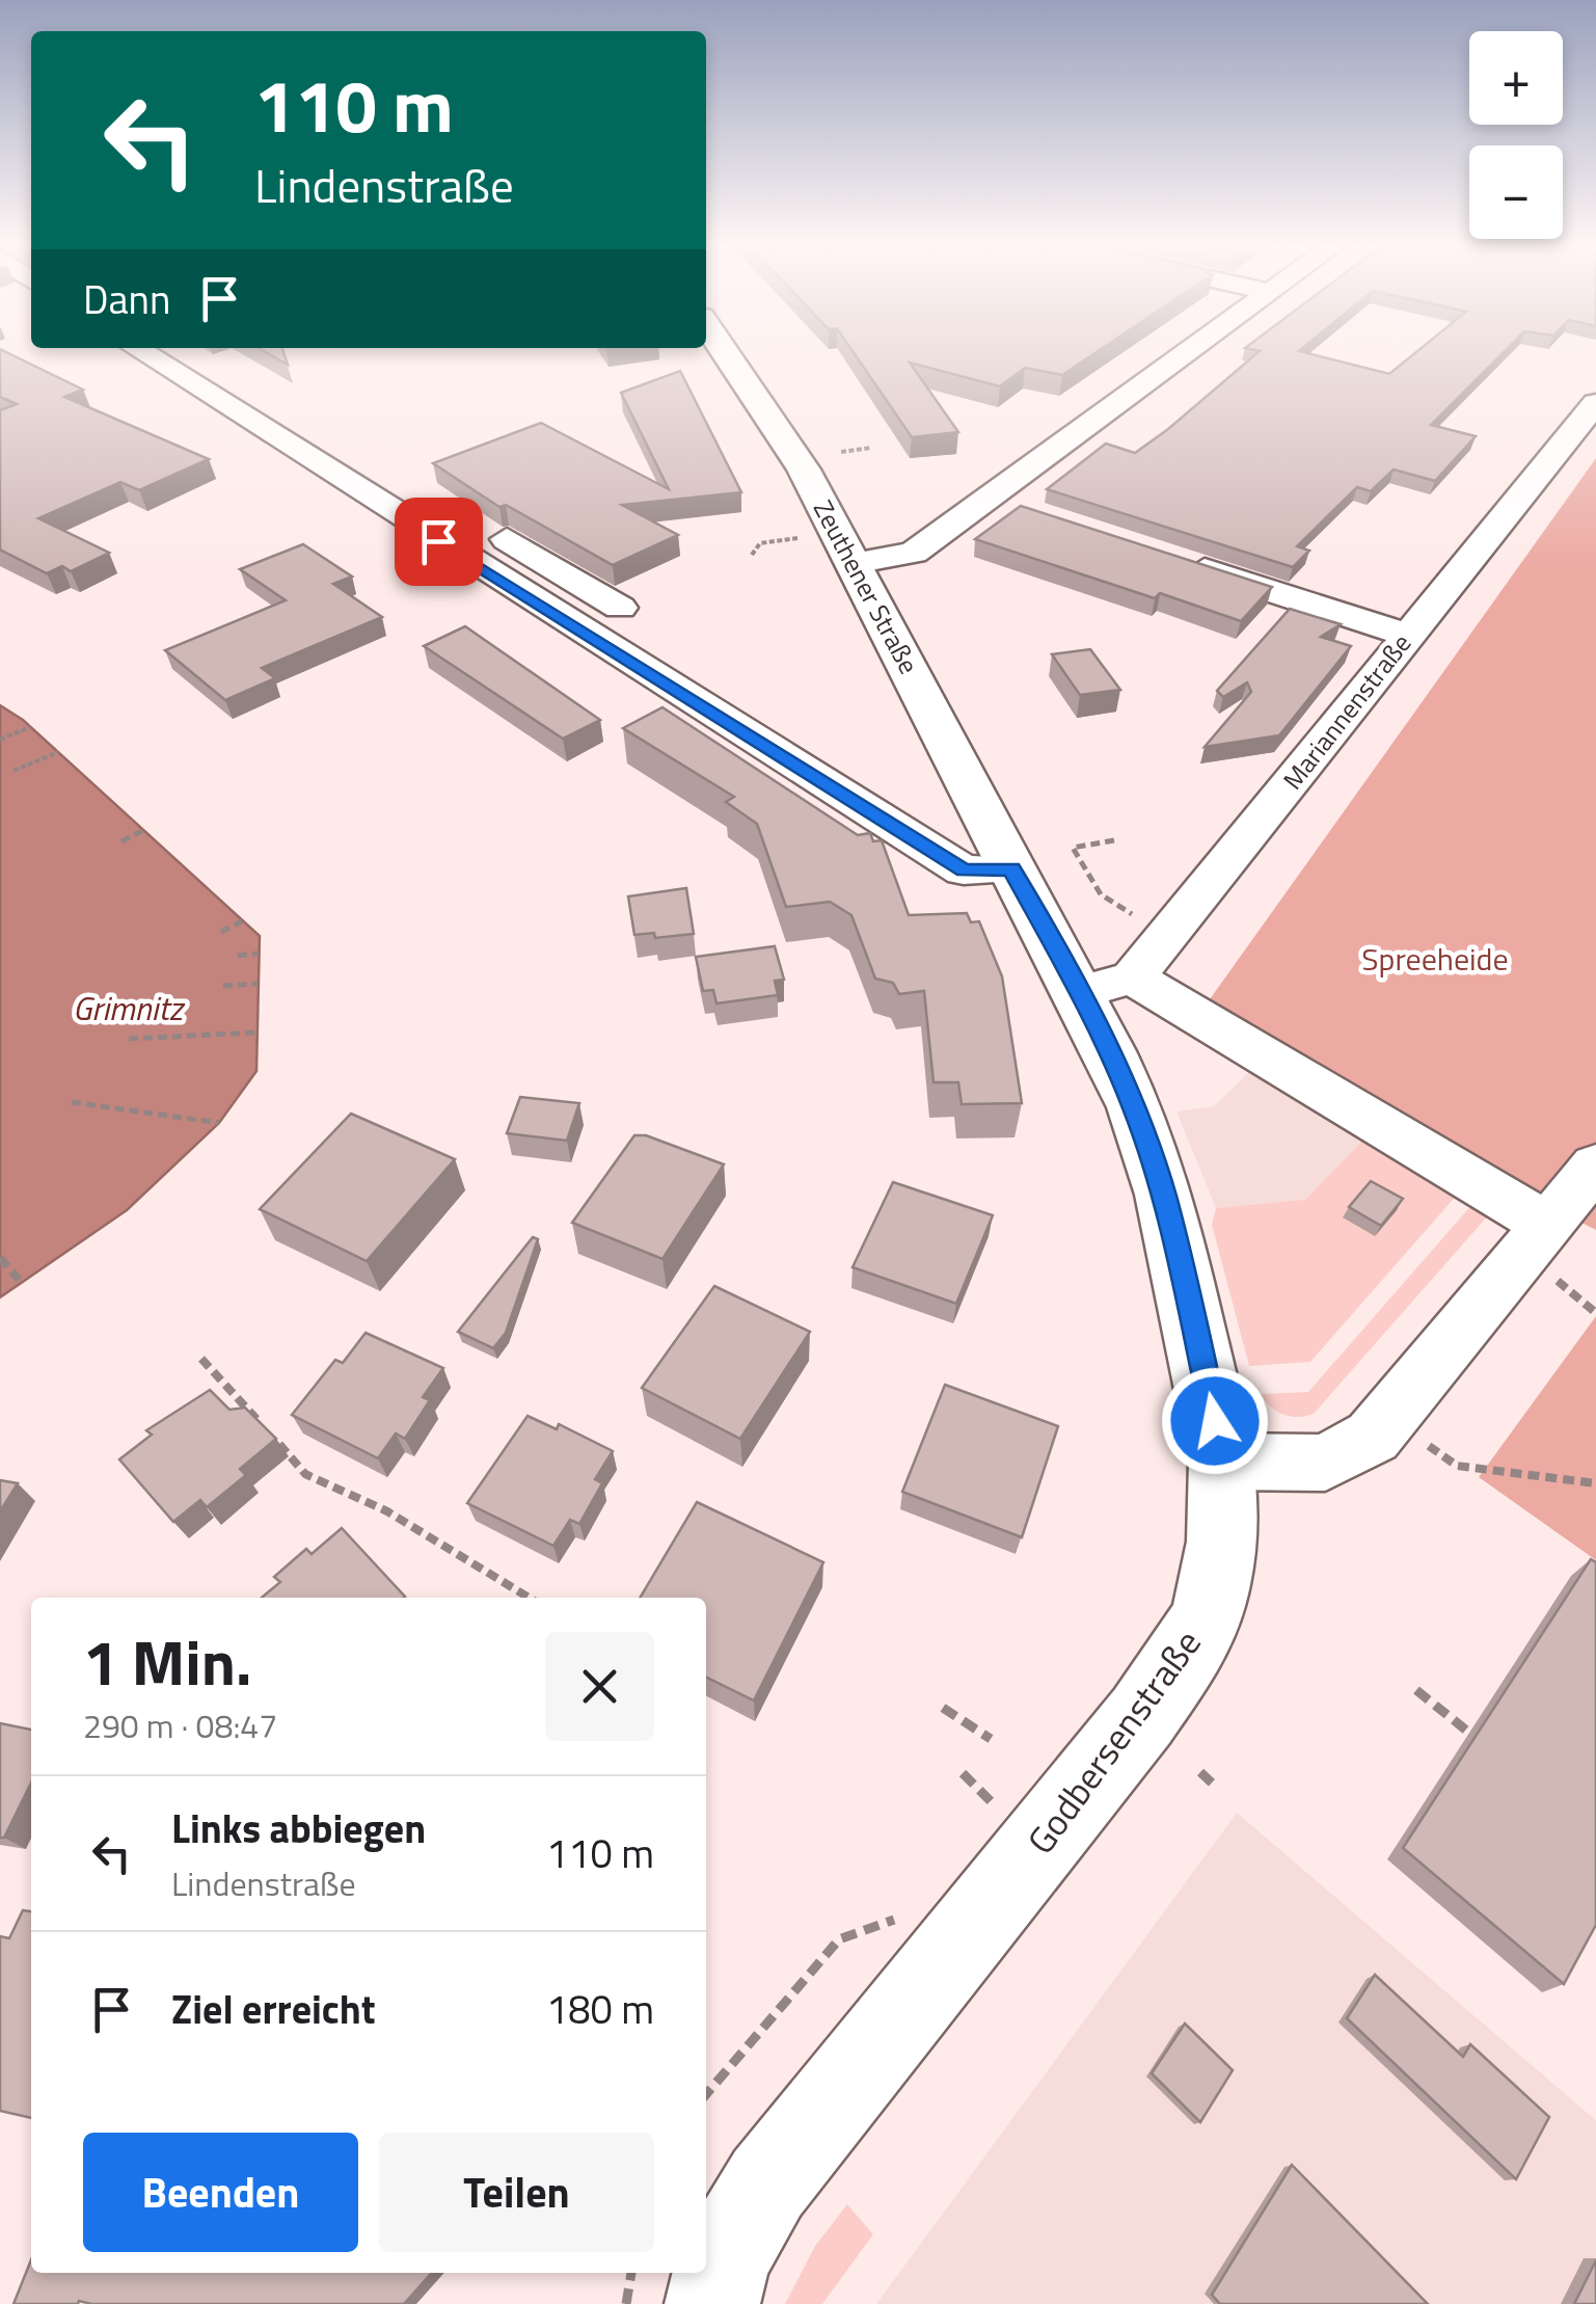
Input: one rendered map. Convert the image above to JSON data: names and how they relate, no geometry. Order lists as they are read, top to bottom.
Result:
{
  "streets": {
    "main road": ["Zeuthener Straße", "Godbersenstraße"],
    "street": ["Mariannenstraße"]
  },
  "crossings": [
    ["Zeuthener Straße", "Mariannenstraße"],
    ["Zeuthener Straße", "Godbersenstraße"],
    ["Mariannenstraße", "Godbersenstraße"]
  ],
  "water": ["Grimnitz"],
  "parks": ["Spreeheide"],
  "page": {
    "map_buttons": ["+", "−"],
    "turn": ["110 m", "Lindenstraße"],
    "then": "Dann",
    "heading": ["1 Min.", "290 m · 08:47"],
    "list": [
      {
        "name": "Links abbiegen",
        "note": "Lindenstraße",
        "value": "110 m"
      },
      {
        "name": "Ziel erreicht",
        "value": "180 m"
      }
    ],
    "buttons": ["Beenden", "Teilen"]
  }
}
